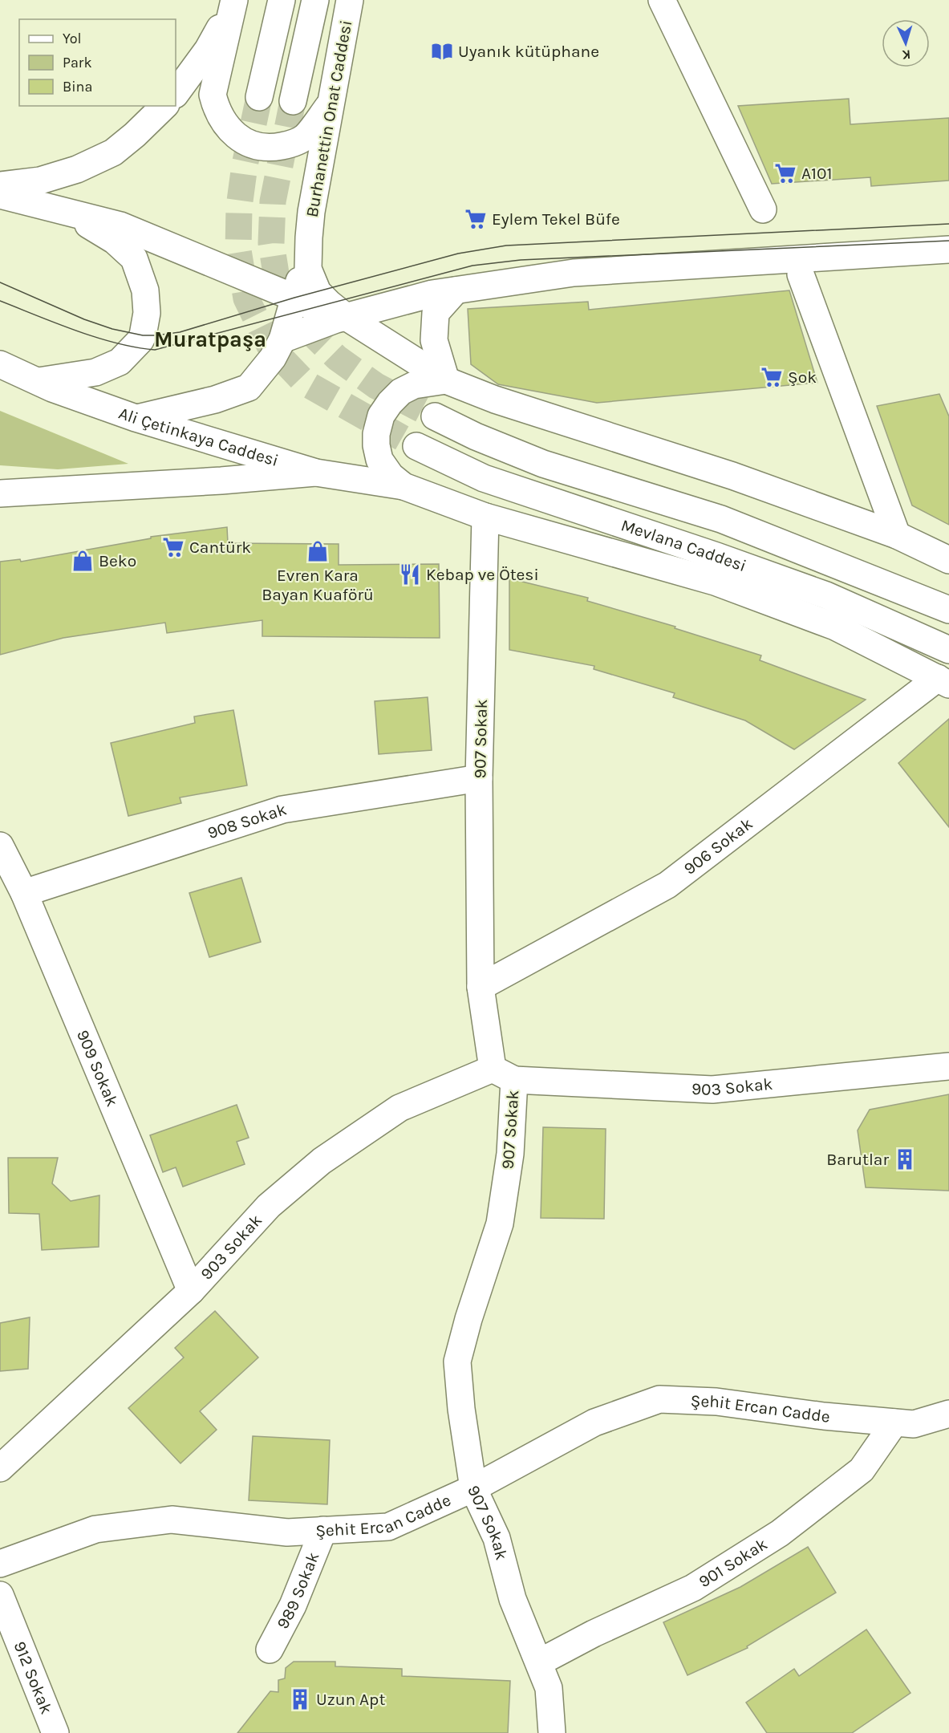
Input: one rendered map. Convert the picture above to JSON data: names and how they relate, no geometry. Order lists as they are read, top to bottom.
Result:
{
  "streets": {
    "street": [
      "Burhanettin Onat Caddesi",
      "Ali Çetinkaya Caddesi",
      "Mevlana Caddesi",
      "907 Sokak",
      "908 Sokak",
      "906 Sokak",
      "909 Sokak",
      "903 Sokak",
      "Şehit Ercan Cadde",
      "901 Sokak",
      "989 Sokak",
      "912 Sokak"
    ]
  },
  "crossings": [
    ["907 Sokak", "908 Sokak"],
    ["907 Sokak", "906 Sokak"],
    ["907 Sokak", "903 Sokak"],
    ["907 Sokak", "Şehit Ercan Cadde"],
    ["907 Sokak", "901 Sokak"],
    ["908 Sokak", "909 Sokak"],
    ["909 Sokak", "903 Sokak"],
    ["Şehit Ercan Cadde", "901 Sokak"],
    ["Şehit Ercan Cadde", "989 Sokak"]
  ],
  "districts": ["Muratpaşa"],
  "places": {
    "library": ["Uyanık kütüphane"],
    "supermarket": [
      "A101",
      "Eylem Tekel Büfe",
      "Şok",
      "Cantürk"
    ],
    "shop": ["Evren Kara Bayan Kuaförü", "Beko"],
    "restaurant": ["Kebap ve Ötesi"],
    "building": ["Barutlar", "Uzun Apt"]
  },
  "legend": ["Yol", "Park", "Bina"],
  "north": "bottom"
}
